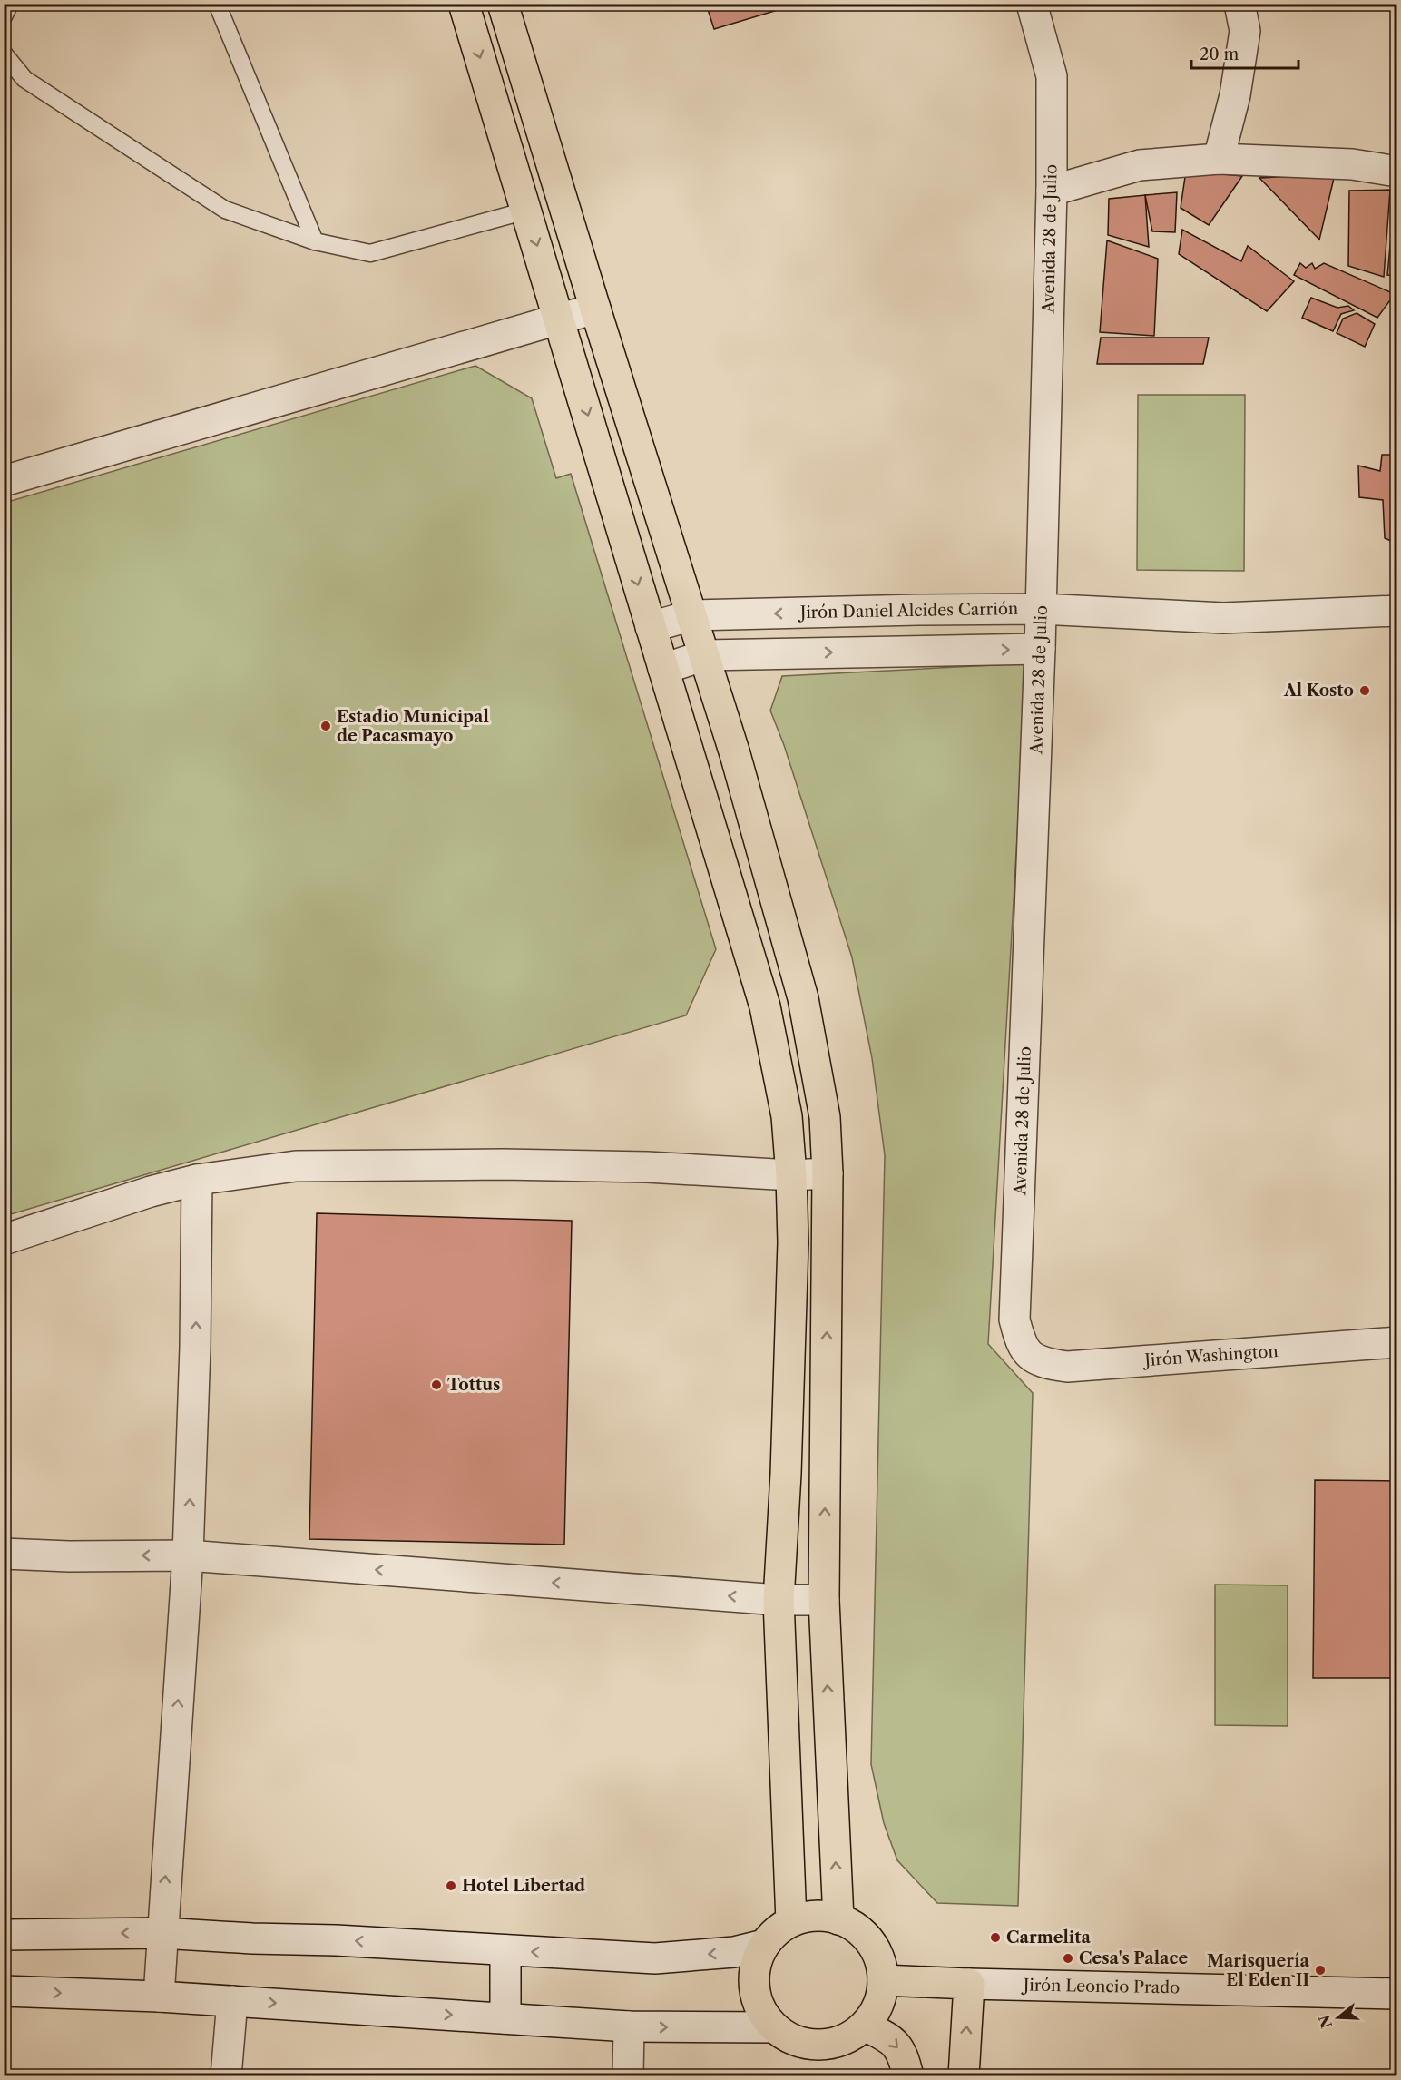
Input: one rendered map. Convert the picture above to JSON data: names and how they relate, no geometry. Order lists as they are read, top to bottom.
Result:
{
  "streets": {
    "street": [
      "Avenida 28 de Julio",
      "Jirón Daniel Alcides Carrión",
      "Jirón Washington",
      "Jirón Leoncio Prado"
    ]
  },
  "crossings": [
    ["Avenida 28 de Julio", "Jirón Daniel Alcides Carrión"],
    ["Avenida 28 de Julio", "Jirón Washington"]
  ],
  "places": [
    "Al Kosto",
    "Estadio Municipal de Pacasmayo",
    "Tottus",
    "Hotel Libertad",
    "Carmelita",
    "Cesa's Palace",
    "Marisquería El Eden II"
  ],
  "scale_bar": "20 m",
  "north": "left"
}
